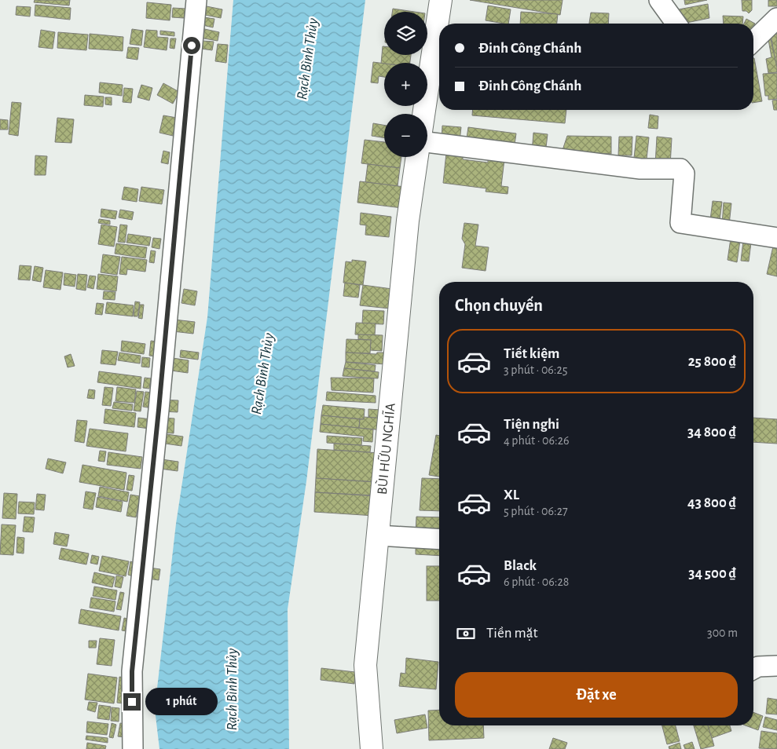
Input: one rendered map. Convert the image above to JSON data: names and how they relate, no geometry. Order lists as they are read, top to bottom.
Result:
{
  "streets": {
    "main road": ["BÙI HỮU NGHĨA"]
  },
  "water": ["Rạch Bình Thủy"],
  "page": {
    "map_buttons": ["+", "−"],
    "banner": ["Đinh Công Chánh", "Đinh Công Chánh"],
    "heading": "Chọn chuyến",
    "list": [
      {
        "name": "Tiết kiệm",
        "note": "3 phút · 06:25",
        "value": "25 800 ₫"
      },
      {
        "name": "Tiện nghi",
        "note": "4 phút · 06:26",
        "value": "34 800 ₫"
      },
      {
        "name": "XL",
        "note": "5 phút · 06:27",
        "value": "43 800 ₫"
      },
      {
        "name": "Black",
        "note": "6 phút · 06:28",
        "value": "34 500 ₫"
      }
    ],
    "pay": ["Tiền mặt", "300 m"],
    "buttons": "Đặt xe",
    "bubble": "1 phút"
  }
}
